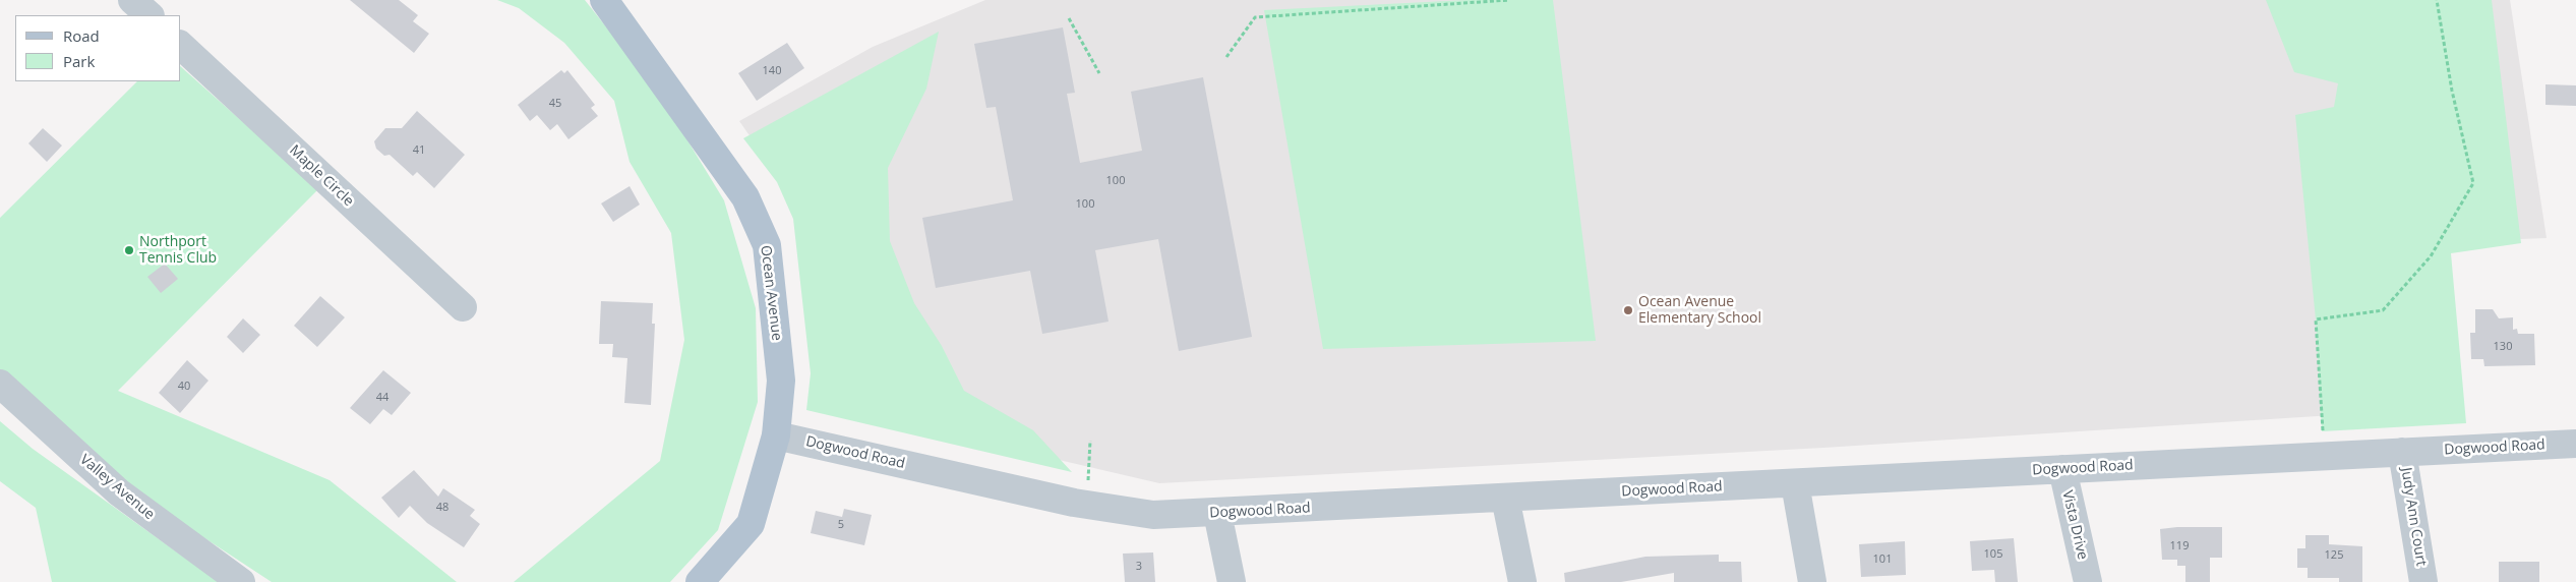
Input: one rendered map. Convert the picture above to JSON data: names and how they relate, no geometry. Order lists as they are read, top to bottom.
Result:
{
  "streets": {
    "main road": ["Ocean Avenue"],
    "street": [
      "Maple Circle",
      "Dogwood Road",
      "Valley Avenue",
      "Judy Ann Court",
      "Vista Drive"
    ]
  },
  "crossings": [
    ["Ocean Avenue", "Dogwood Road"],
    ["Dogwood Road", "Judy Ann Court"],
    ["Dogwood Road", "Vista Drive"]
  ],
  "places": ["Northport Tennis Club", "Ocean Avenue Elementary School"],
  "house_numbers": [
    "140",
    "45",
    "41",
    "100",
    "100",
    "130",
    "40",
    "44",
    "48",
    "5",
    "119",
    "105",
    "125",
    "101",
    "3"
  ],
  "legend": ["Road", "Park"]
}
